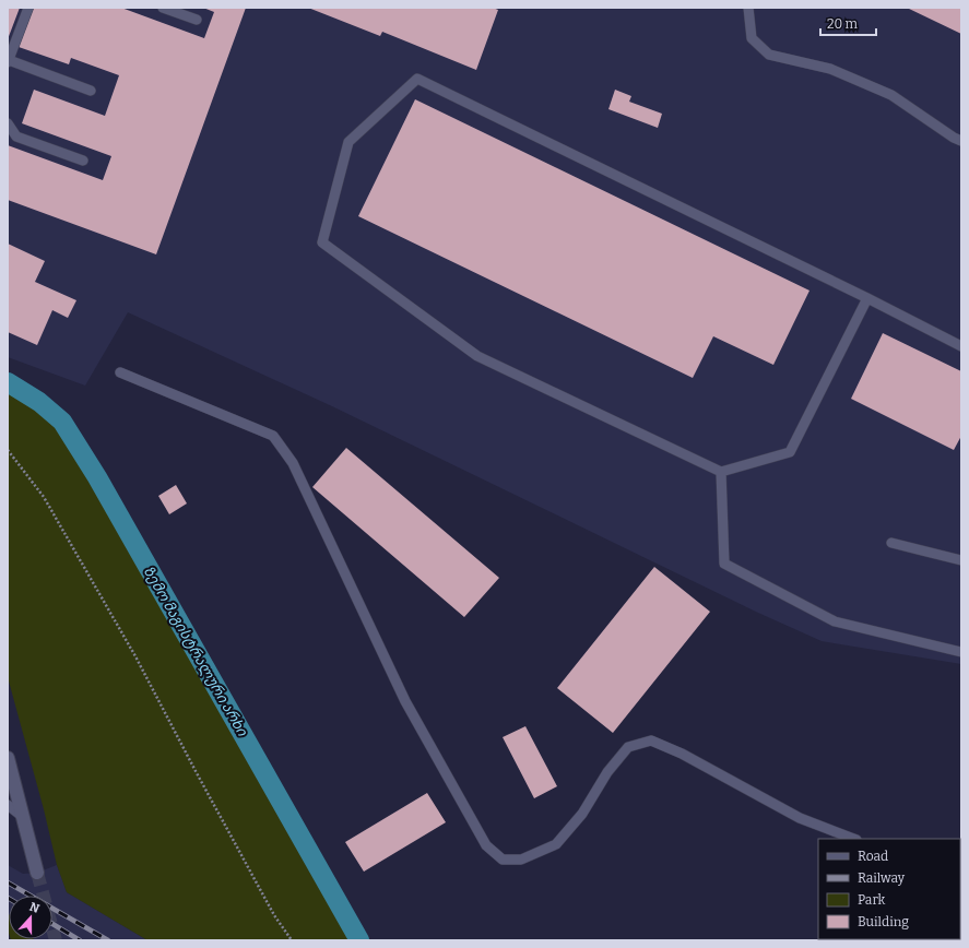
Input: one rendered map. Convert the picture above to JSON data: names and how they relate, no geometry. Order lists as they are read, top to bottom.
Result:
{
  "water": ["ზემო მაგისტრალური არხი"],
  "legend": [
    "Road",
    "Railway",
    "Park",
    "Building"
  ],
  "scale_bar": "20 m",
  "north": "top"
}
